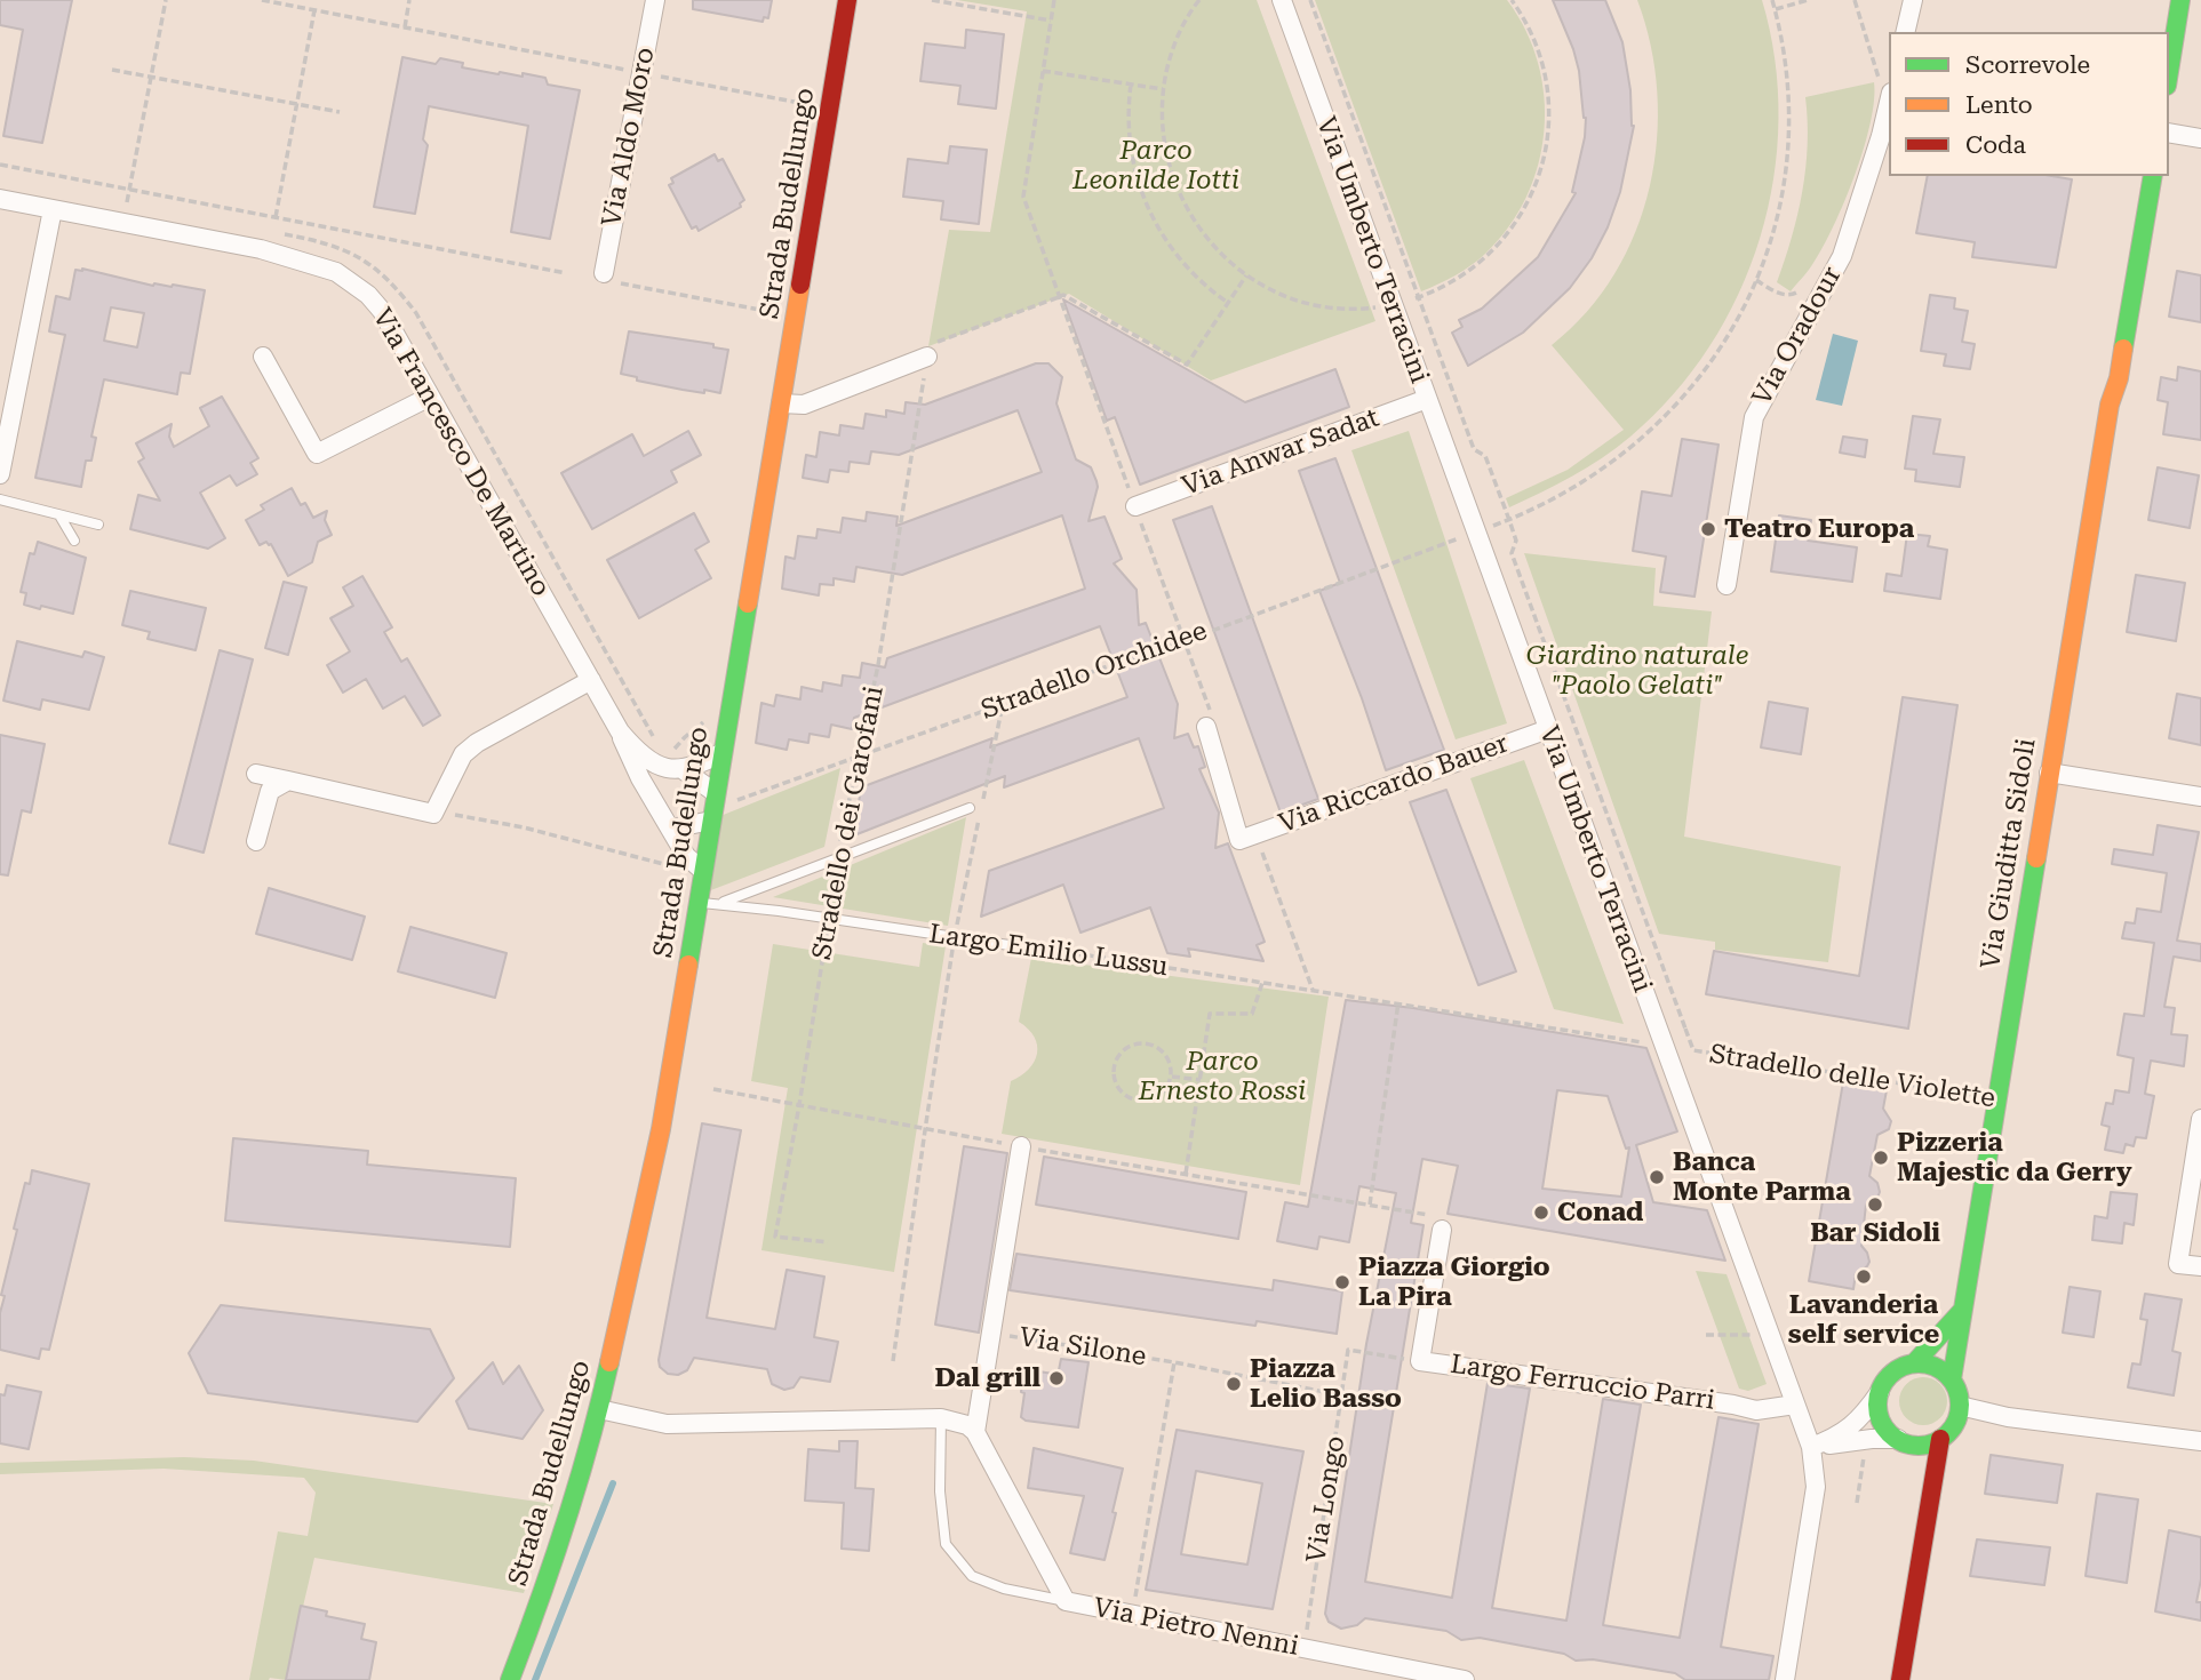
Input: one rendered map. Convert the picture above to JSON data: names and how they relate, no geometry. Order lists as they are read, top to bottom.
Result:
{
  "streets": {
    "street": [
      "Via Aldo Moro",
      "Strada Budellungo",
      "Via Umberto Terracini",
      "Via Oradour",
      "Via Francesco De Martino",
      "Via Anwar Sadat",
      "Via Riccardo Bauer",
      "Via Giuditta Sidoli",
      "Largo Ferruccio Parri",
      "Via Pietro Nenni"
    ],
    "lane": ["Largo Emilio Lussu"],
    "path": [
      "Stradello Orchidee",
      "Stradello dei Garofani",
      "Stradello delle Violette",
      "Via Silone",
      "Via Longo"
    ]
  },
  "crossings": [
    ["Strada Budellungo", "Via Francesco De Martino"],
    ["Strada Budellungo", "Stradello Orchidee"],
    ["Strada Budellungo", "Largo Emilio Lussu"],
    ["Via Umberto Terracini", "Via Anwar Sadat"],
    ["Via Umberto Terracini", "Stradello Orchidee"],
    ["Via Umberto Terracini", "Via Riccardo Bauer"],
    ["Via Umberto Terracini", "Stradello delle Violette"],
    ["Via Umberto Terracini", "Largo Ferruccio Parri"],
    ["Via Francesco De Martino", "Stradello Orchidee"],
    ["Stradello Orchidee", "Stradello dei Garofani"],
    ["Stradello dei Garofani", "Largo Emilio Lussu"],
    ["Via Giuditta Sidoli", "Stradello delle Violette"],
    ["Largo Emilio Lussu", "Stradello delle Violette"],
    ["Largo Ferruccio Parri", "Via Longo"],
    ["Via Longo", "Via Pietro Nenni"]
  ],
  "parks": ["Parco Leonilde Iotti", "Giardino naturale \"Paolo Gelati\"", "Parco Ernesto Rossi"],
  "places": [
    "Teatro Europa",
    "Pizzeria Majestic da Gerry",
    "Banca Monte Parma",
    "Bar Sidoli",
    "Conad",
    "Lavanderia self service",
    "Piazza Giorgio La Pira",
    "Dal grill",
    "Piazza Lelio Basso"
  ],
  "legend": ["Scorrevole", "Lento", "Coda"]
}
